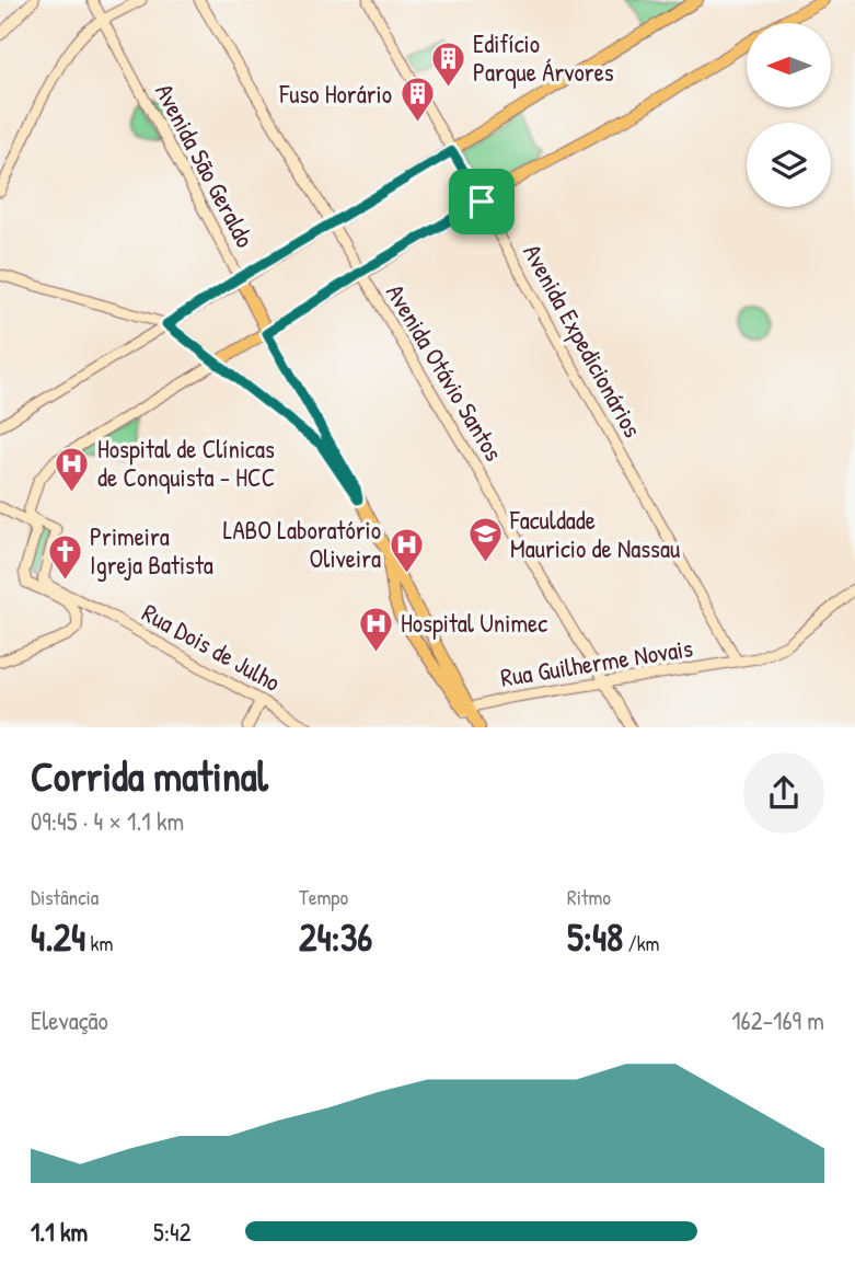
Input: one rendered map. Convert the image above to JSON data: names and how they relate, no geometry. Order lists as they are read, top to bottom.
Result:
{
  "streets": {
    "main road": ["Avenida São Geraldo"],
    "street": [
      "Avenida Expedicionários",
      "Avenida Otávio Santos",
      "Rua Dois de Julho",
      "Rua Guilherme Novais"
    ]
  },
  "crossings": [
    ["Avenida São Geraldo", "Rua Guilherme Novais"],
    ["Avenida Expedicionários", "Rua Guilherme Novais"],
    ["Avenida Otávio Santos", "Rua Guilherme Novais"]
  ],
  "places": {
    "building": ["Edifício Parque Árvores", "Fuso Horário"],
    "hospital": ["Hospital de Clínicas de Conquista - HCC", "LABO Laboratório Oliveira", "Hospital Unimec"],
    "school or university": ["Faculdade Mauricio de Nassau"],
    "church": ["Primeira Igreja Batista"]
  },
  "north": "left",
  "page": {
    "heading": ["Corrida matinal", "09:45 · 4 × 1.1 km"],
    "stats": [
      ["Distância", "4.24 km"],
      ["Tempo", "24:36"],
      ["Ritmo", "5:48 /km"]
    ],
    "chart": ["Elevação", "162–169 m"],
    "list": [
      {
        "name": "1.1 km",
        "note": "5:42"
      }
    ]
  }
}
